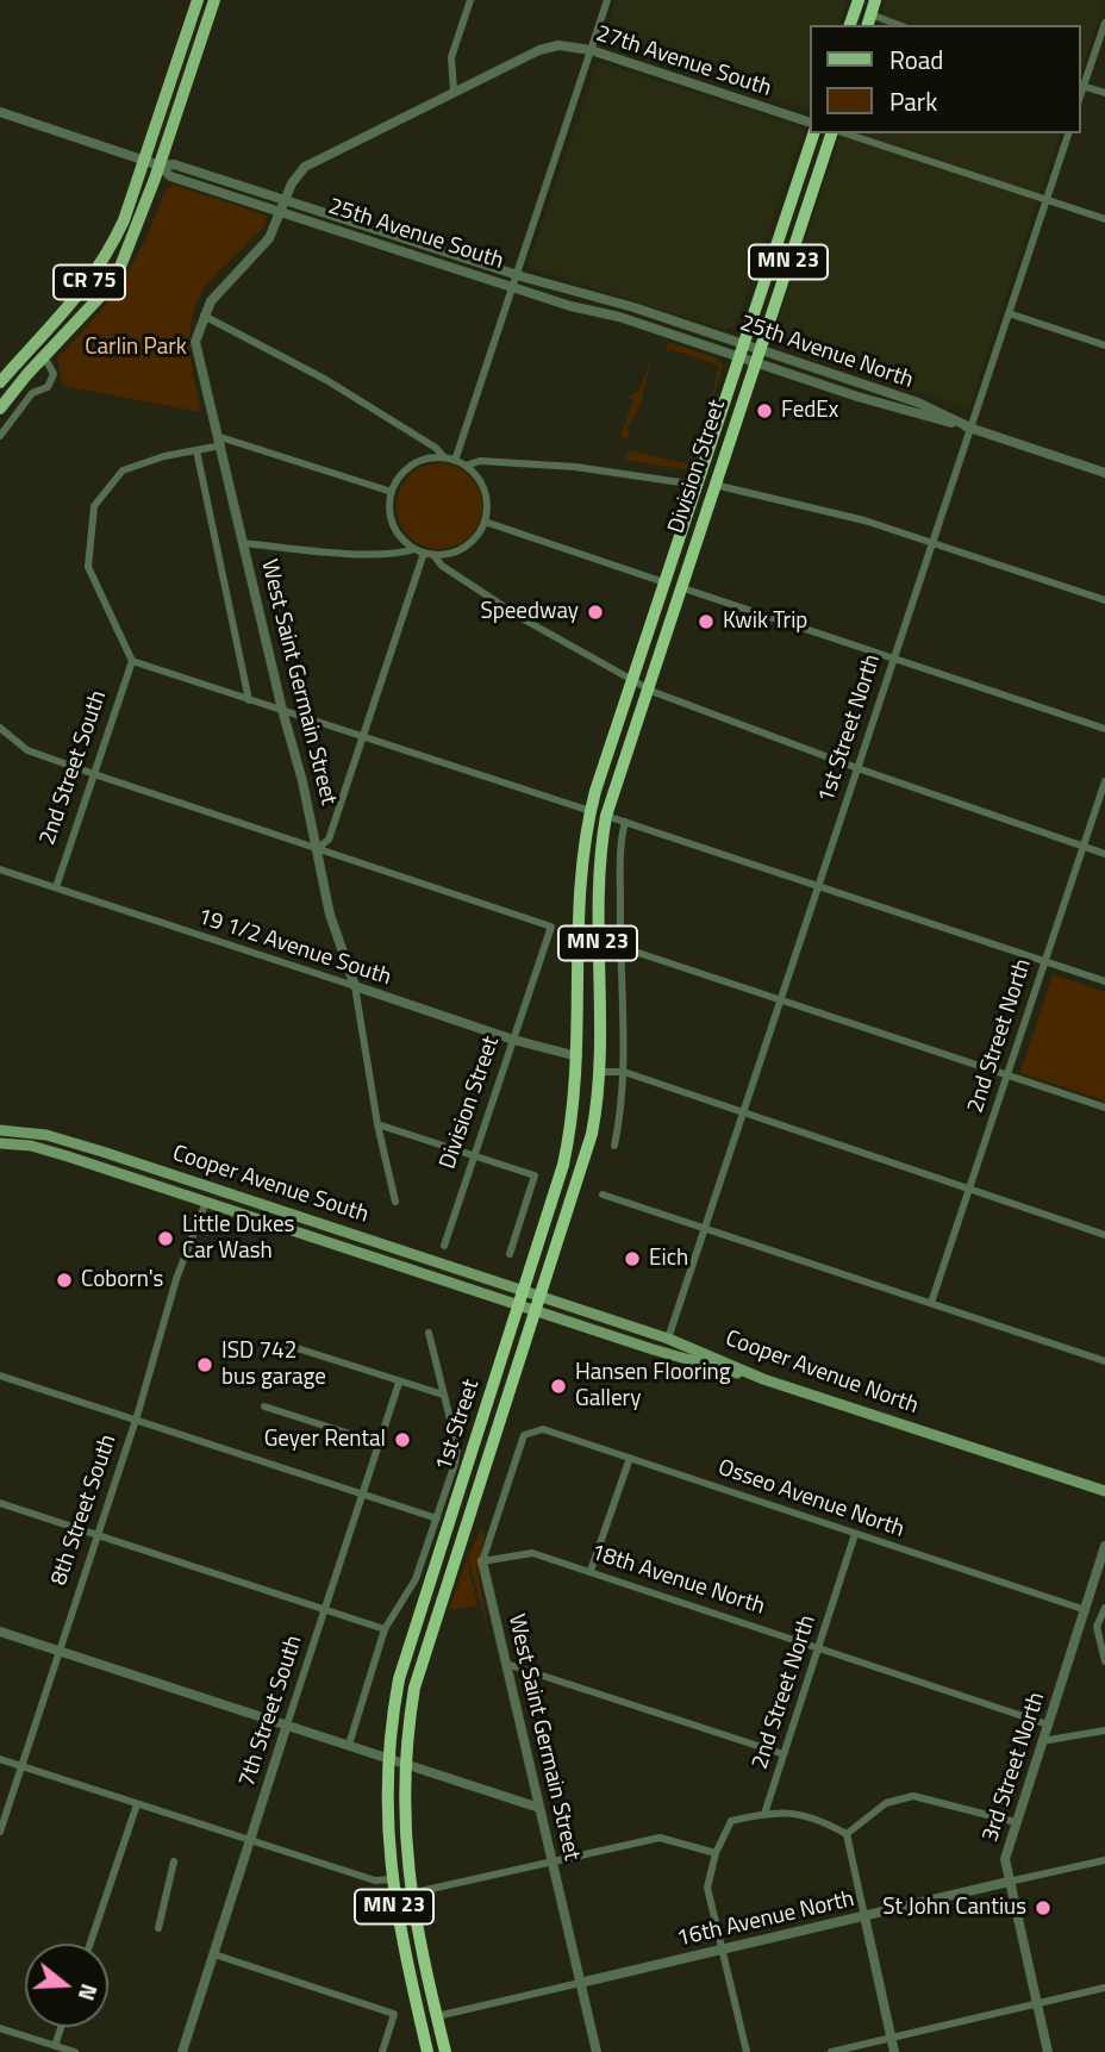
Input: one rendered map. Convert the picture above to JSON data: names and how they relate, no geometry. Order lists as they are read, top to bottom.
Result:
{
  "streets": {
    "highway": ["MN 23", "Division Street", "1st Street"],
    "main road": ["CR 75", "Cooper Avenue South", "Cooper Avenue North"],
    "street": [
      "27th Avenue South",
      "25th Avenue South",
      "25th Avenue North",
      "West Saint Germain Street",
      "1st Street North",
      "2nd Street South",
      "19 1/2 Avenue South",
      "2nd Street North",
      "Osseo Avenue North",
      "8th Street South",
      "18th Avenue North",
      "7th Street South",
      "3rd Street North",
      "16th Avenue North"
    ]
  },
  "crossings": [
    ["27th Avenue South", "25th Avenue South"],
    ["27th Avenue South", "West Saint Germain Street"],
    ["25th Avenue South", "CR 75"],
    ["25th Avenue South", "25th Avenue North"],
    ["25th Avenue South", "West Saint Germain Street"],
    ["25th Avenue North", "Division Street"],
    ["25th Avenue North", "1st Street North"],
    ["Division Street", "West Saint Germain Street"],
    ["Division Street", "19 1/2 Avenue South"],
    ["Division Street", "1st Street"],
    ["West Saint Germain Street", "19 1/2 Avenue South"],
    ["West Saint Germain Street", "Osseo Avenue North"],
    ["West Saint Germain Street", "18th Avenue North"],
    ["West Saint Germain Street", "16th Avenue North"],
    ["1st Street North", "Cooper Avenue North"],
    ["2nd Street South", "19 1/2 Avenue South"],
    ["19 1/2 Avenue South", "1st Street"],
    ["2nd Street North", "Osseo Avenue North"],
    ["2nd Street North", "18th Avenue North"],
    ["Cooper Avenue South", "Cooper Avenue North"],
    ["Cooper Avenue South", "1st Street"],
    ["Cooper Avenue North", "1st Street"],
    ["Osseo Avenue North", "18th Avenue North"],
    ["Osseo Avenue North", "3rd Street North"],
    ["18th Avenue North", "3rd Street North"],
    ["3rd Street North", "16th Avenue North"]
  ],
  "parks": ["Carlin Park"],
  "places": [
    "FedEx",
    "Speedway",
    "Kwik Trip",
    "Little Dukes Car Wash",
    "Eich",
    "Coborn's",
    "ISD 742 bus garage",
    "Hansen Flooring Gallery",
    "Geyer Rental",
    "St John Cantius"
  ],
  "legend": ["Road", "Park"],
  "north": "right"
}
